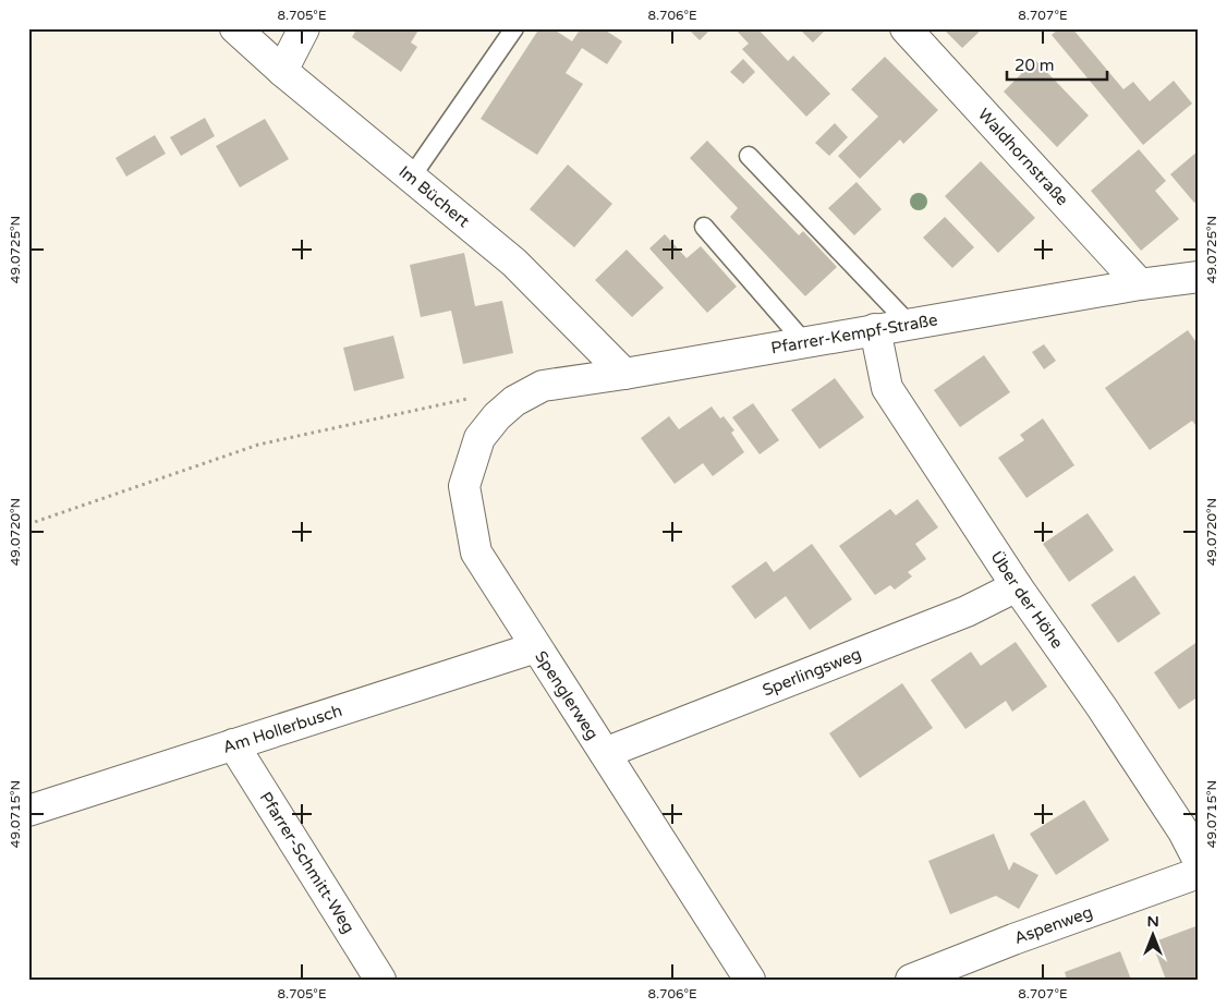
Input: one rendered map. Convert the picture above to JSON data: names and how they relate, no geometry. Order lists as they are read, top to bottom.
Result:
{
  "streets": {
    "street": [
      "Waldhornstraße",
      "Im Büchert",
      "Pfarrer-Kempf-Straße",
      "Über der Höhe",
      "Sperlingsweg",
      "Spenglerweg",
      "Am Hollerbusch",
      "Pfarrer-Schmitt-Weg",
      "Aspenweg"
    ]
  },
  "crossings": [
    ["Waldhornstraße", "Pfarrer-Kempf-Straße"],
    ["Im Büchert", "Pfarrer-Kempf-Straße"],
    ["Pfarrer-Kempf-Straße", "Über der Höhe"],
    ["Pfarrer-Kempf-Straße", "Spenglerweg"],
    ["Über der Höhe", "Sperlingsweg"],
    ["Sperlingsweg", "Spenglerweg"],
    ["Spenglerweg", "Am Hollerbusch"],
    ["Am Hollerbusch", "Pfarrer-Schmitt-Weg"]
  ],
  "scale_bar": "20 m",
  "north": "top",
  "coordinates": [
    "8.705°E",
    "8.706°E",
    "8.707°E",
    "49.0725°N",
    "49.0720°N",
    "49.0715°N"
  ]
}
